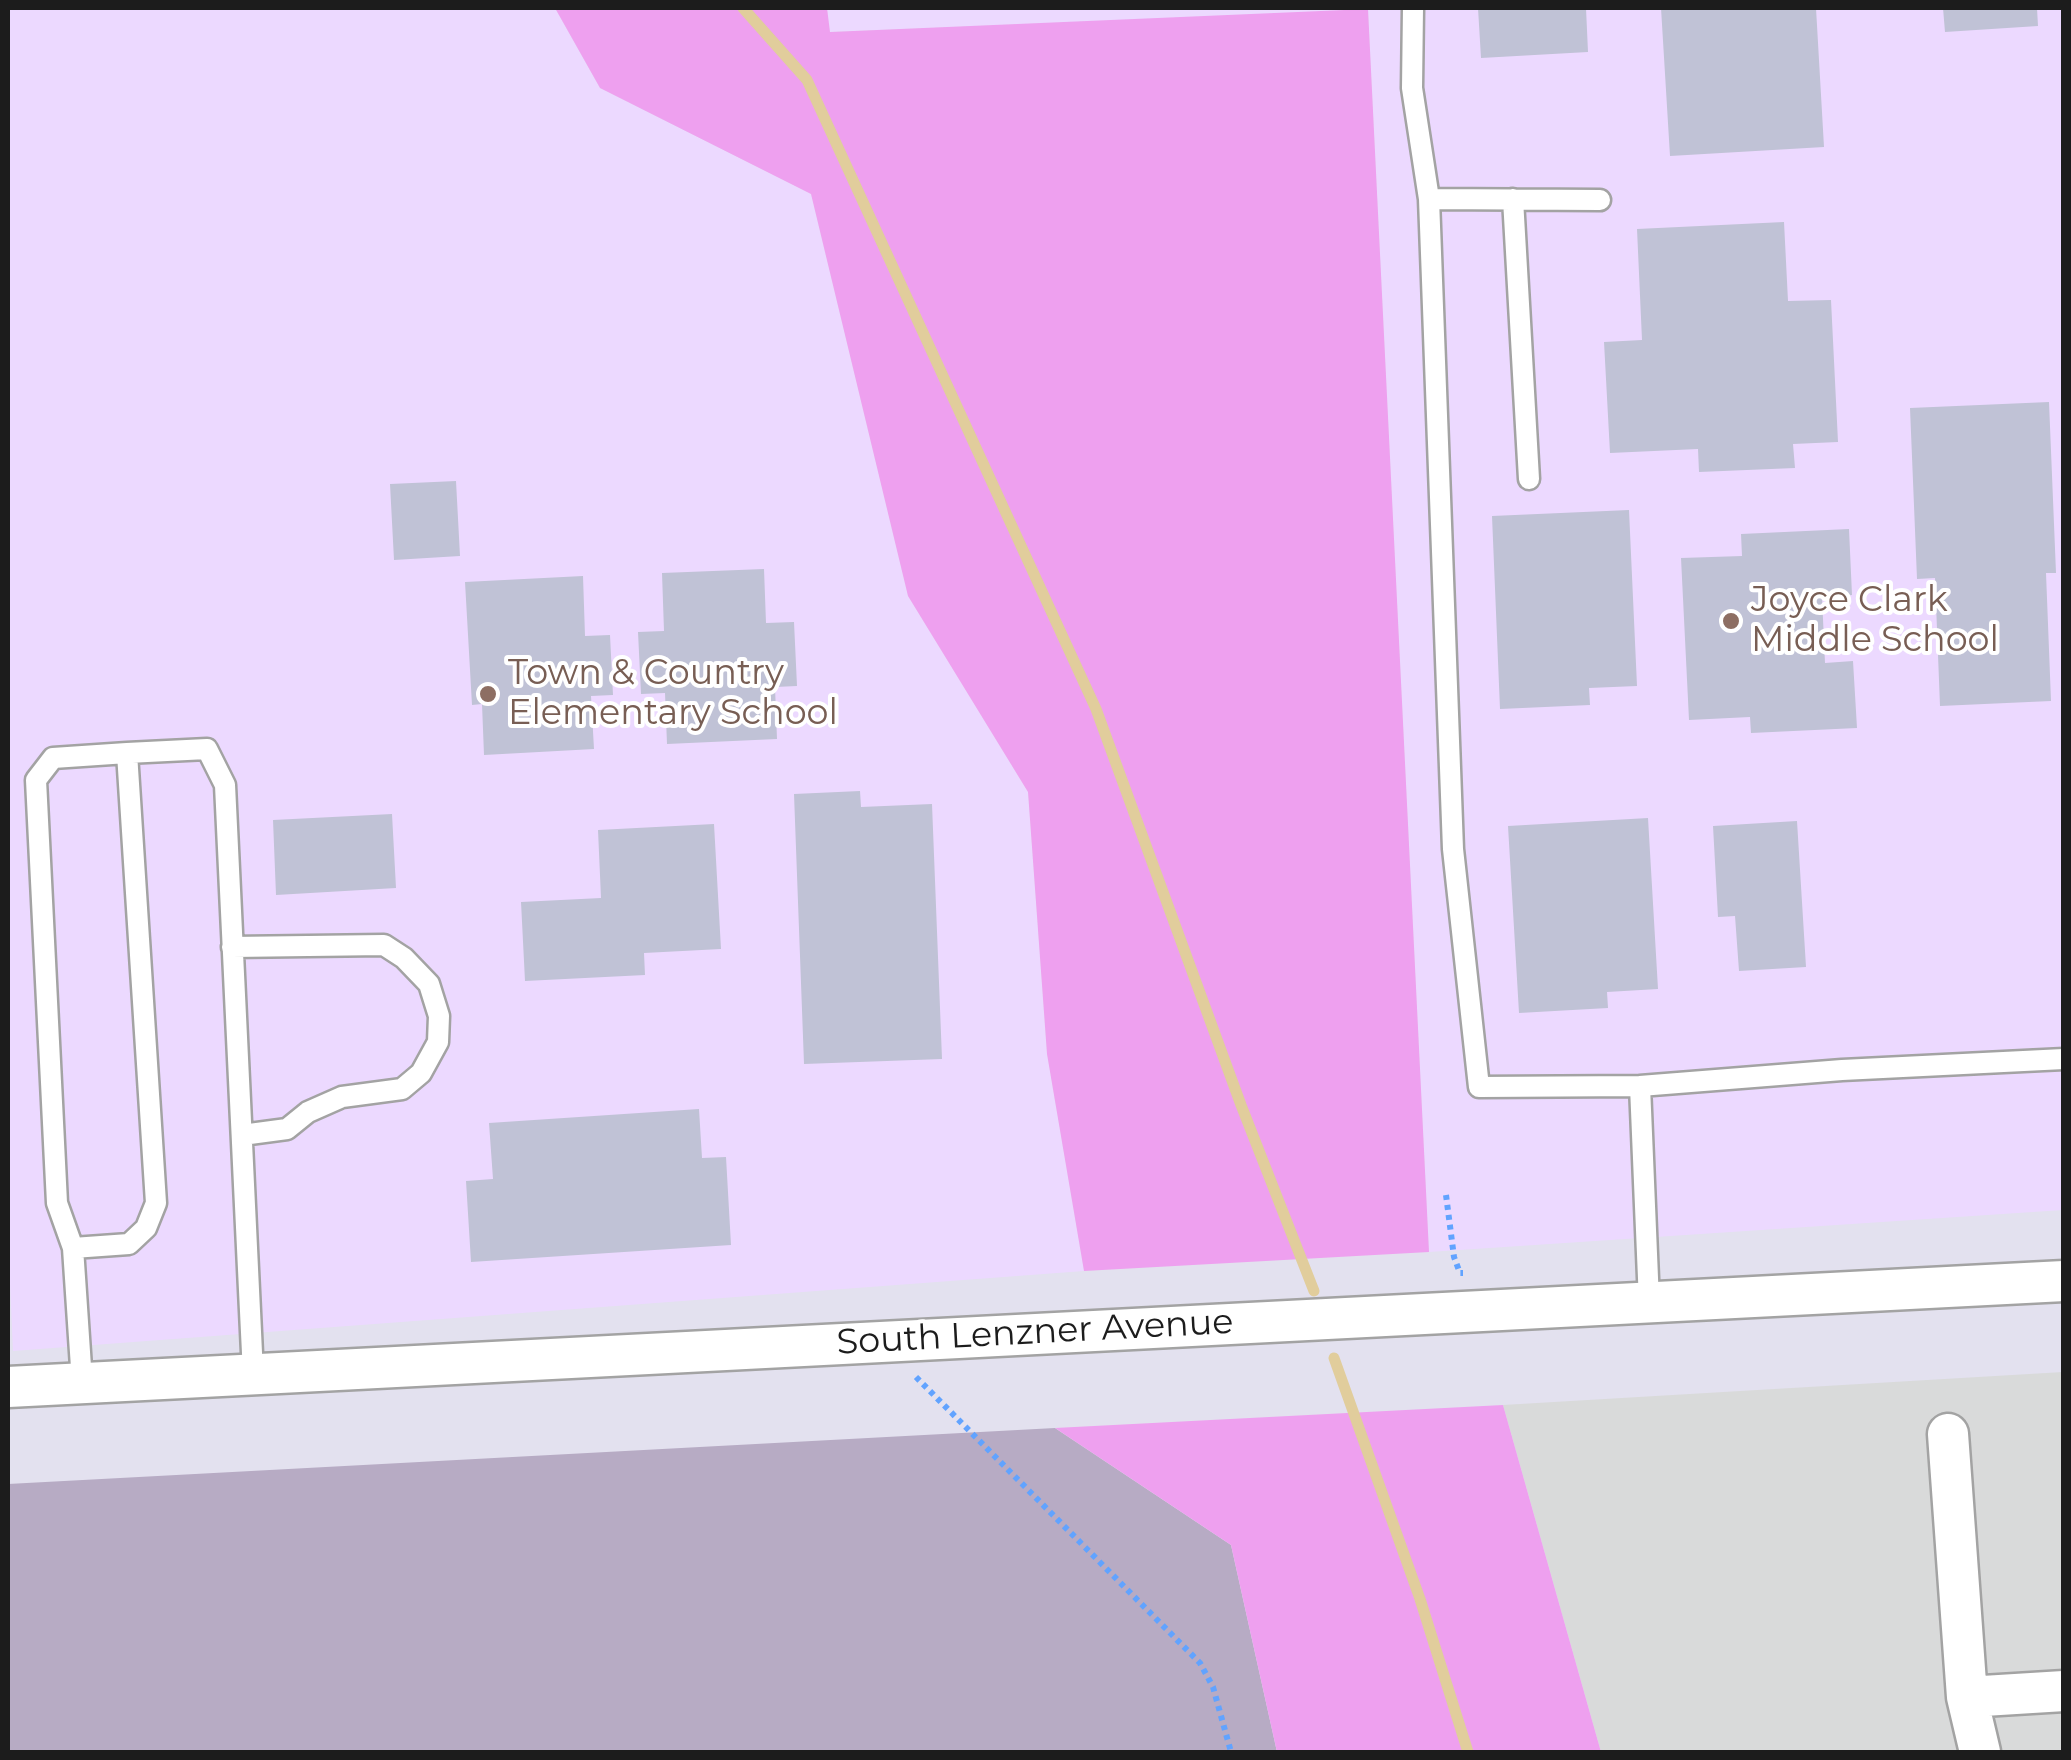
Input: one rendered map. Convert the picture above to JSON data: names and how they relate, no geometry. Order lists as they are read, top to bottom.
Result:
{
  "streets": {
    "street": ["South Lenzner Avenue"]
  },
  "places": ["Joyce Clark Middle School", "Town & Country Elementary School"]
}
